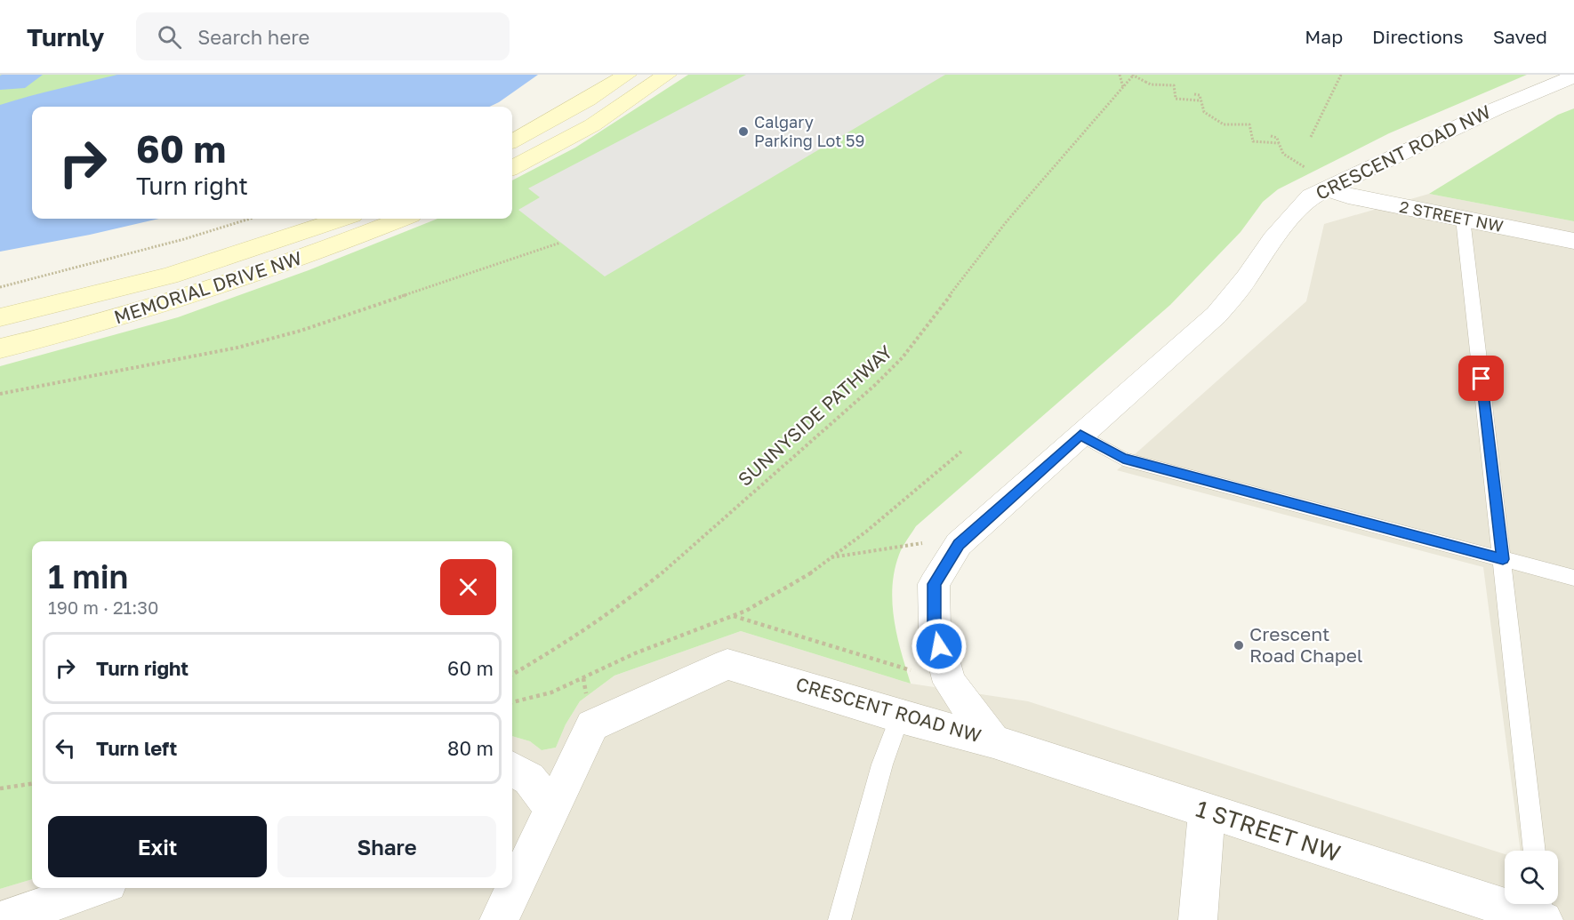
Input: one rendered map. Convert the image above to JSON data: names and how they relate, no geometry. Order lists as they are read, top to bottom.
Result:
{
  "streets": {
    "main road": ["MEMORIAL DRIVE NW"],
    "street": ["CRESCENT ROAD NW", "2 STREET NW", "1 STREET NW"],
    "path": ["SUNNYSIDE PATHWAY"]
  },
  "crossings": [
    ["CRESCENT ROAD NW", "2 STREET NW"],
    ["CRESCENT ROAD NW", "1 STREET NW"]
  ],
  "places": ["Calgary Parking Lot 59", "Crescent Road Chapel"],
  "page": {
    "header": "Turnly",
    "search": "Search here",
    "nav": ["Map", "Directions", "Saved"],
    "turn": ["60 m", "Turn right"],
    "heading": ["1 min", "190 m · 21:30"],
    "list": [
      {
        "name": "Turn right",
        "value": "60 m"
      },
      {
        "name": "Turn left",
        "value": "80 m"
      }
    ],
    "buttons": ["Exit", "Share"]
  }
}
